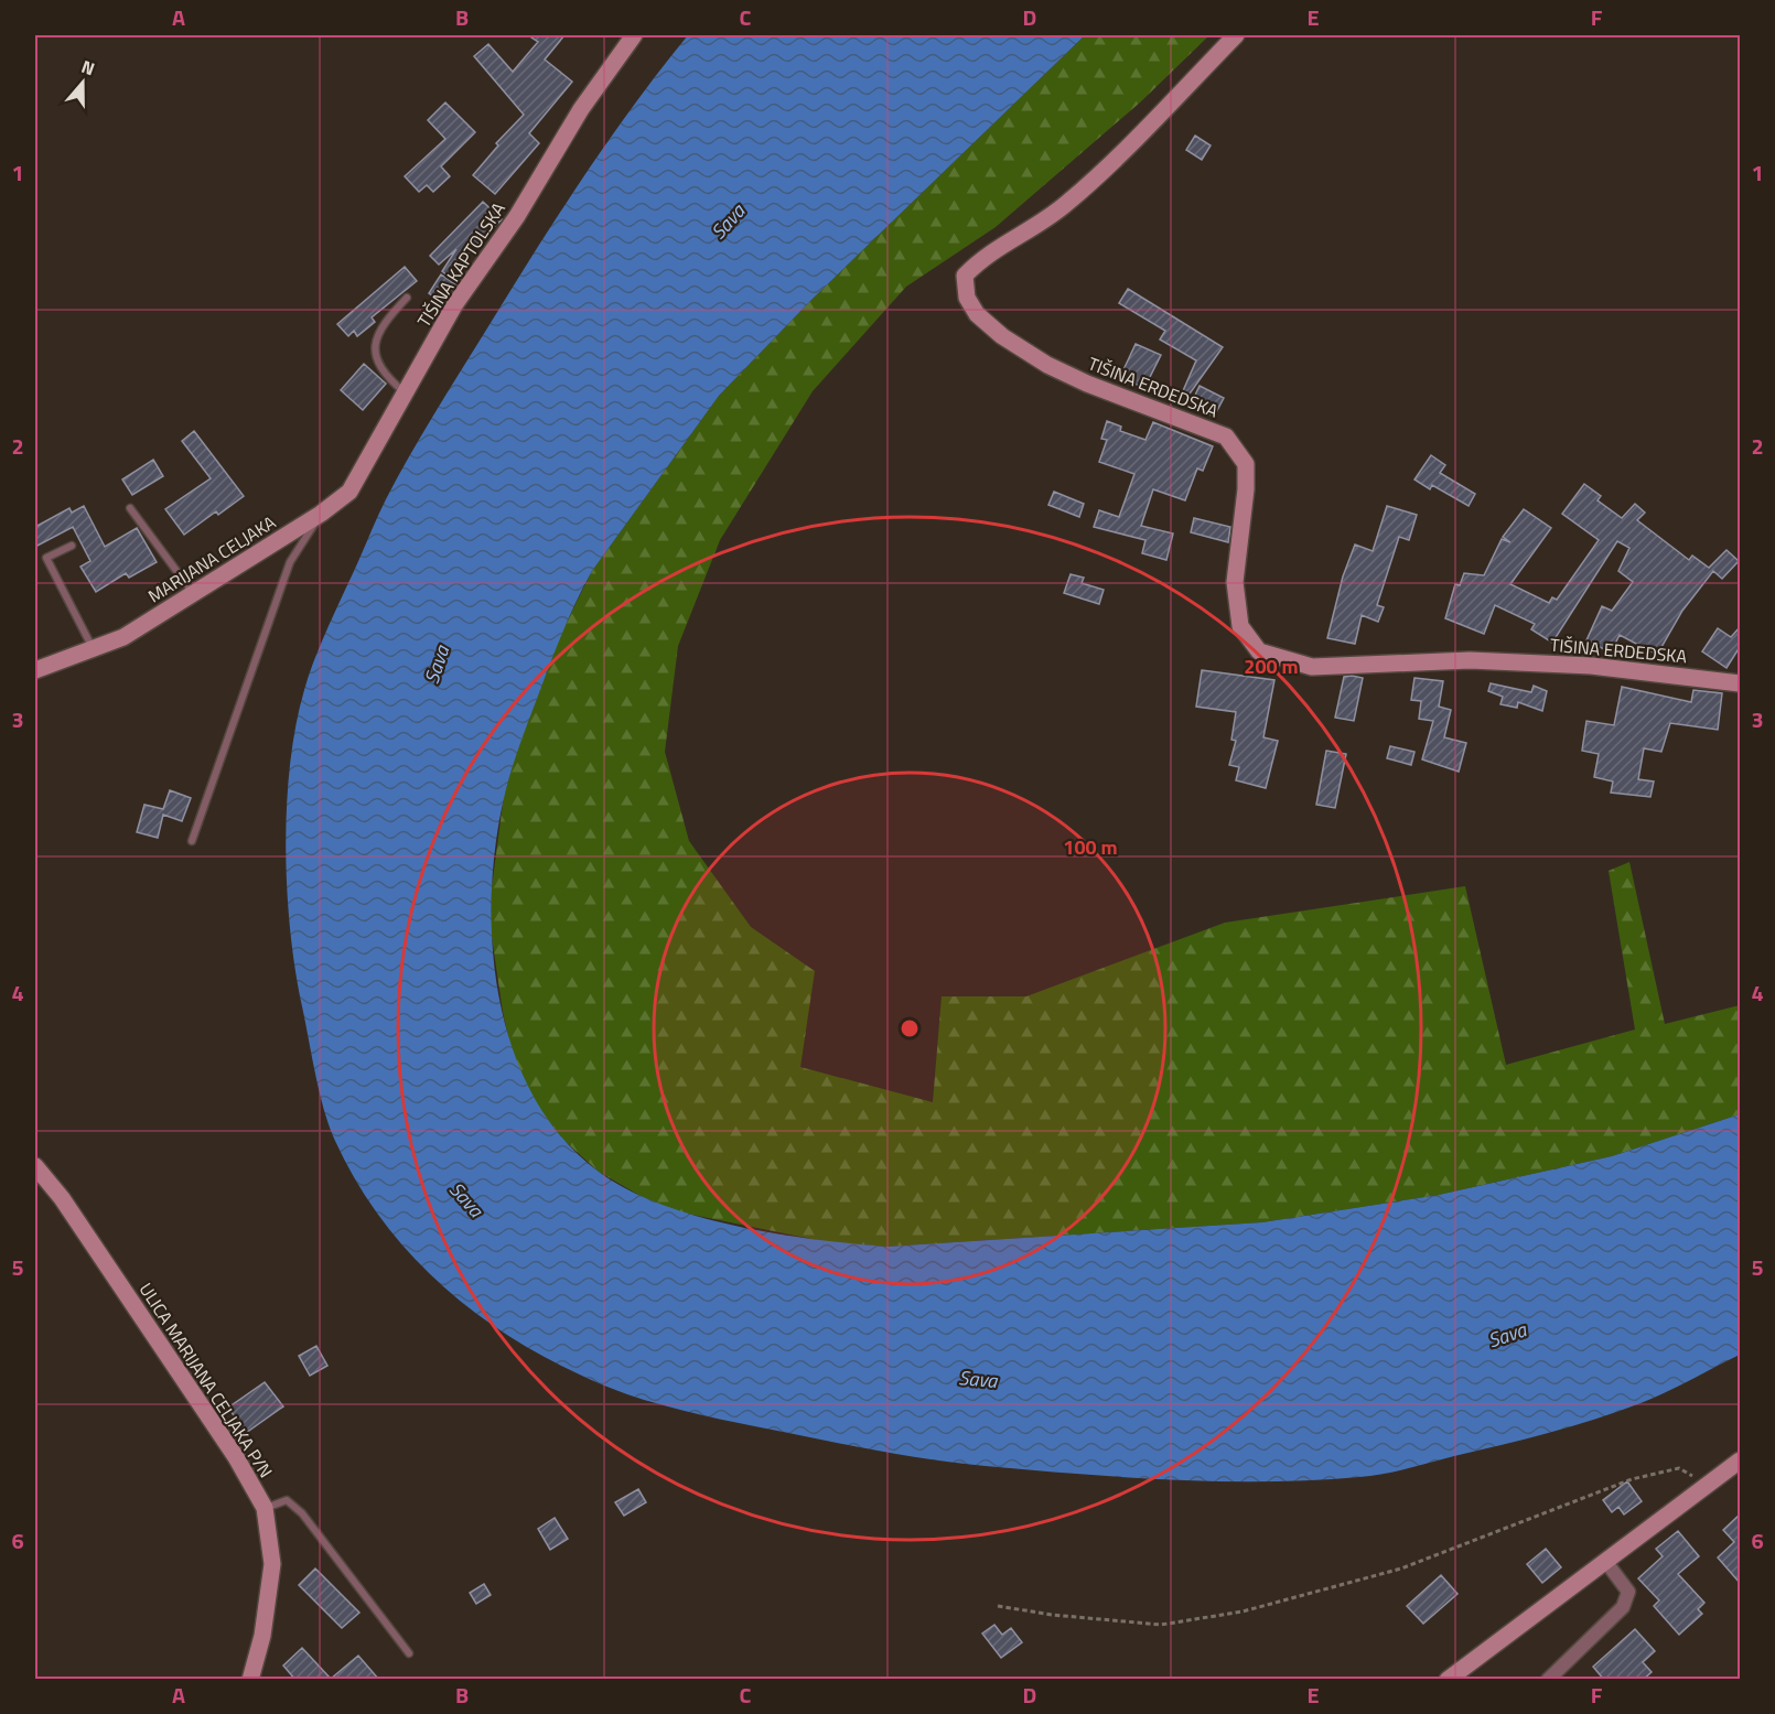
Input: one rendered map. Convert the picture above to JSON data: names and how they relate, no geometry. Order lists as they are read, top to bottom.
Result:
{
  "streets": {
    "main road": [
      "TIŠINA KAPTOLSKA",
      "TIŠINA ERDEDSKA",
      "MARIJANA CELJAKA",
      "ULICA MARIJANA CELJAKA P/N"
    ]
  },
  "crossings": [
    ["TIŠINA KAPTOLSKA", "MARIJANA CELJAKA"]
  ],
  "water": ["Sava"],
  "north": "top",
  "grid": {
    "columns": [
      "A",
      "B",
      "C",
      "D",
      "E",
      "F"
    ],
    "rows": [
      "1",
      "2",
      "3",
      "4",
      "5",
      "6"
    ]
  },
  "rings": ["200 m", "100 m"]
}
